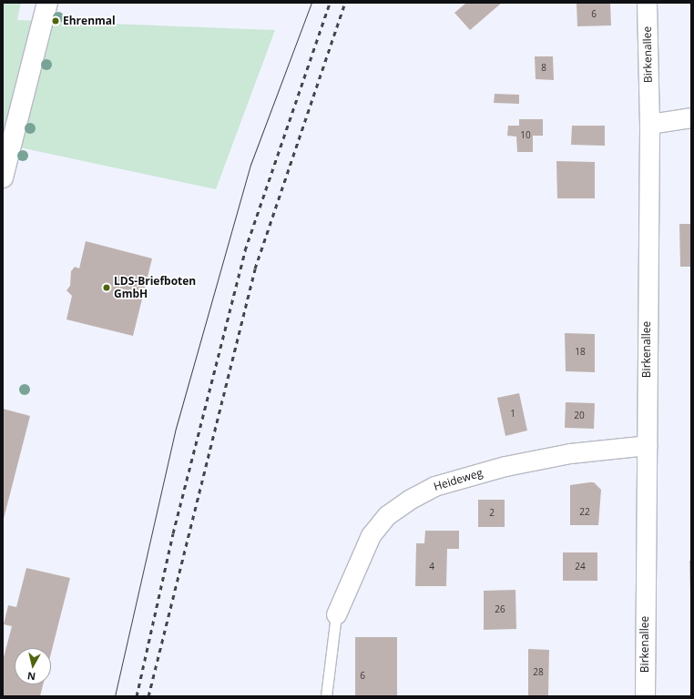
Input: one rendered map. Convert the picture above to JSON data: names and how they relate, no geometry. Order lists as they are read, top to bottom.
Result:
{
  "streets": {
    "street": ["Birkenallee", "Heideweg"]
  },
  "crossings": [
    ["Birkenallee", "Heideweg"]
  ],
  "places": ["Ehrenmal", "LDS-Briefboten GmbH"],
  "house_numbers": [
    "6",
    "8",
    "10",
    "18",
    "1",
    "20",
    "22",
    "2",
    "4",
    "24",
    "26",
    "28",
    "6"
  ],
  "north": "bottom"
}
